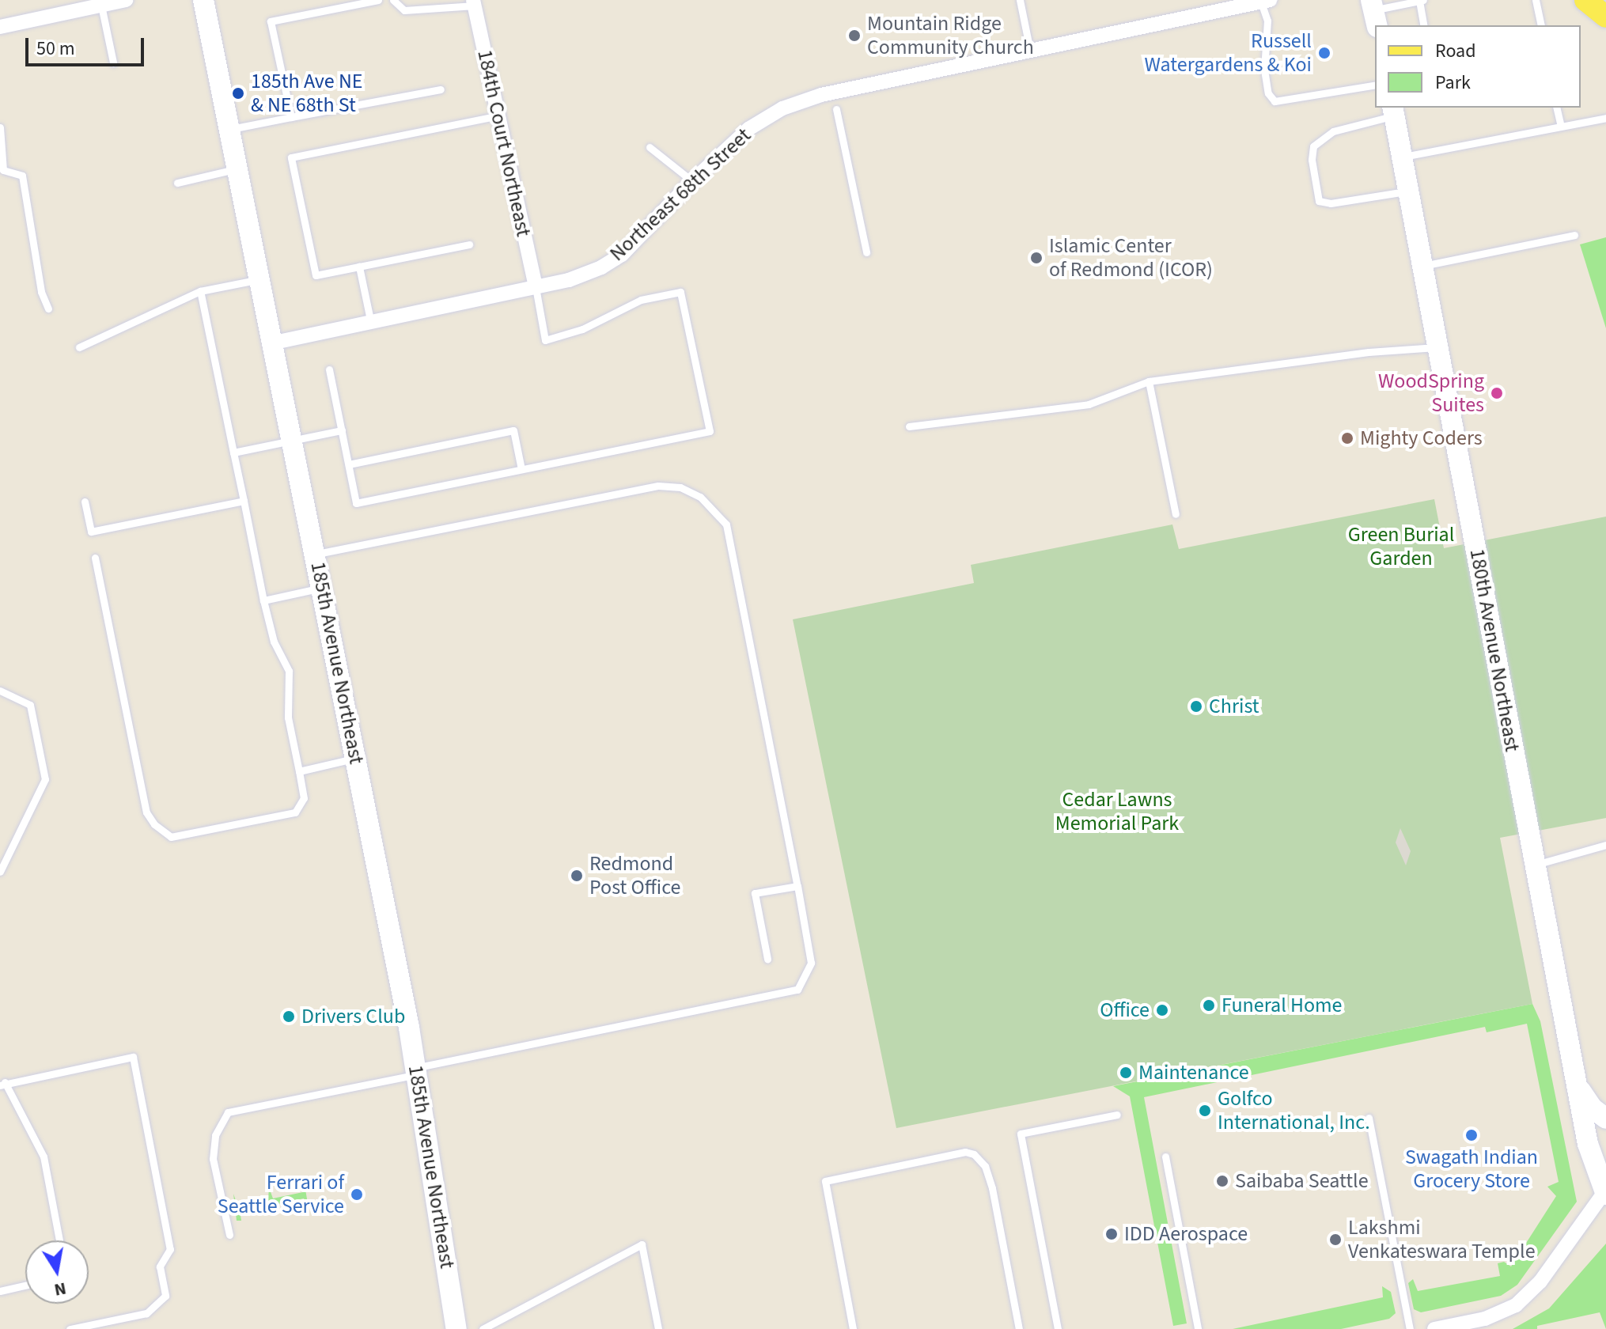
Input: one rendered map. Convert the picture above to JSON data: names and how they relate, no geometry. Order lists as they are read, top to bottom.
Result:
{
  "streets": {
    "street": [
      "184th Court Northeast",
      "Northeast 68th Street",
      "180th Avenue Northeast",
      "185th Avenue Northeast"
    ]
  },
  "crossings": [
    ["184th Court Northeast", "Northeast 68th Street"],
    ["Northeast 68th Street", "185th Avenue Northeast"]
  ],
  "parks": ["Green Burial Garden", "Cedar Lawns Memorial Park"],
  "places": [
    "Mountain Ridge Community Church",
    "Russell Watergardens & Koi",
    "185th Ave NE & NE 68th St",
    "Islamic Center of Redmond (ICOR)",
    "WoodSpring Suites",
    "Mighty Coders",
    "Christ",
    "Redmond Post Office",
    "Funeral Home",
    "Office",
    "Drivers Club",
    "Maintenance",
    "Golfco International, Inc.",
    "Swagath Indian Grocery Store",
    "Saibaba Seattle",
    "Ferrari of Seattle Service",
    "IDD Aerospace",
    "Lakshmi Venkateswara Temple"
  ],
  "legend": ["Road", "Park"],
  "scale_bar": "50 m",
  "north": "bottom"
}
